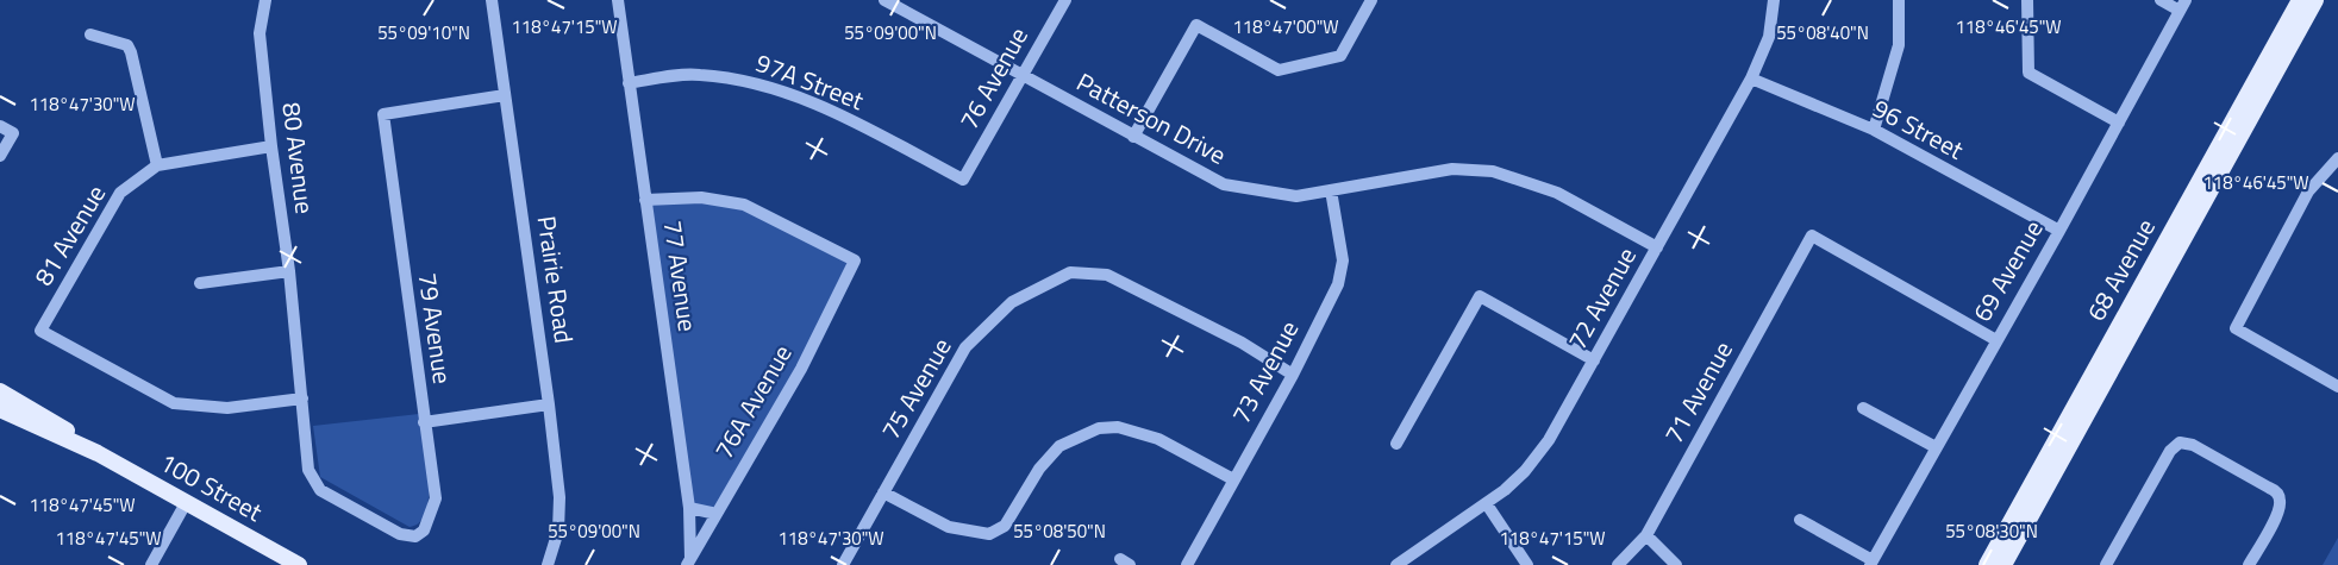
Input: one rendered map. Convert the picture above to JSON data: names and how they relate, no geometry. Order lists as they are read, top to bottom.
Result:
{
  "streets": {
    "main road": ["68 Avenue", "100 Street"],
    "street": [
      "76 Avenue",
      "97A Street",
      "Patterson Drive",
      "96 Street",
      "80 Avenue",
      "81 Avenue",
      "69 Avenue",
      "77 Avenue",
      "Prairie Road",
      "72 Avenue",
      "79 Avenue",
      "73 Avenue",
      "75 Avenue",
      "71 Avenue",
      "76A Avenue"
    ]
  },
  "crossings": [
    ["76 Avenue", "97A Street"],
    ["76 Avenue", "Patterson Drive"],
    ["97A Street", "77 Avenue"],
    ["Patterson Drive", "72 Avenue"],
    ["Patterson Drive", "73 Avenue"],
    ["96 Street", "69 Avenue"],
    ["96 Street", "72 Avenue"],
    ["80 Avenue", "81 Avenue"],
    ["80 Avenue", "79 Avenue"],
    ["69 Avenue", "71 Avenue"],
    ["77 Avenue", "76A Avenue"],
    ["Prairie Road", "79 Avenue"],
    ["73 Avenue", "75 Avenue"]
  ],
  "coordinates": [
    "118°46'45\"W",
    "118°47'15\"W",
    "118°47'00\"W",
    "55°09'10\"N",
    "55°09'00\"N",
    "55°08'40\"N",
    "118°47'30\"W",
    "118°47'45\"W",
    "55°08'50\"N",
    "55°08'30\"N"
  ]
}
